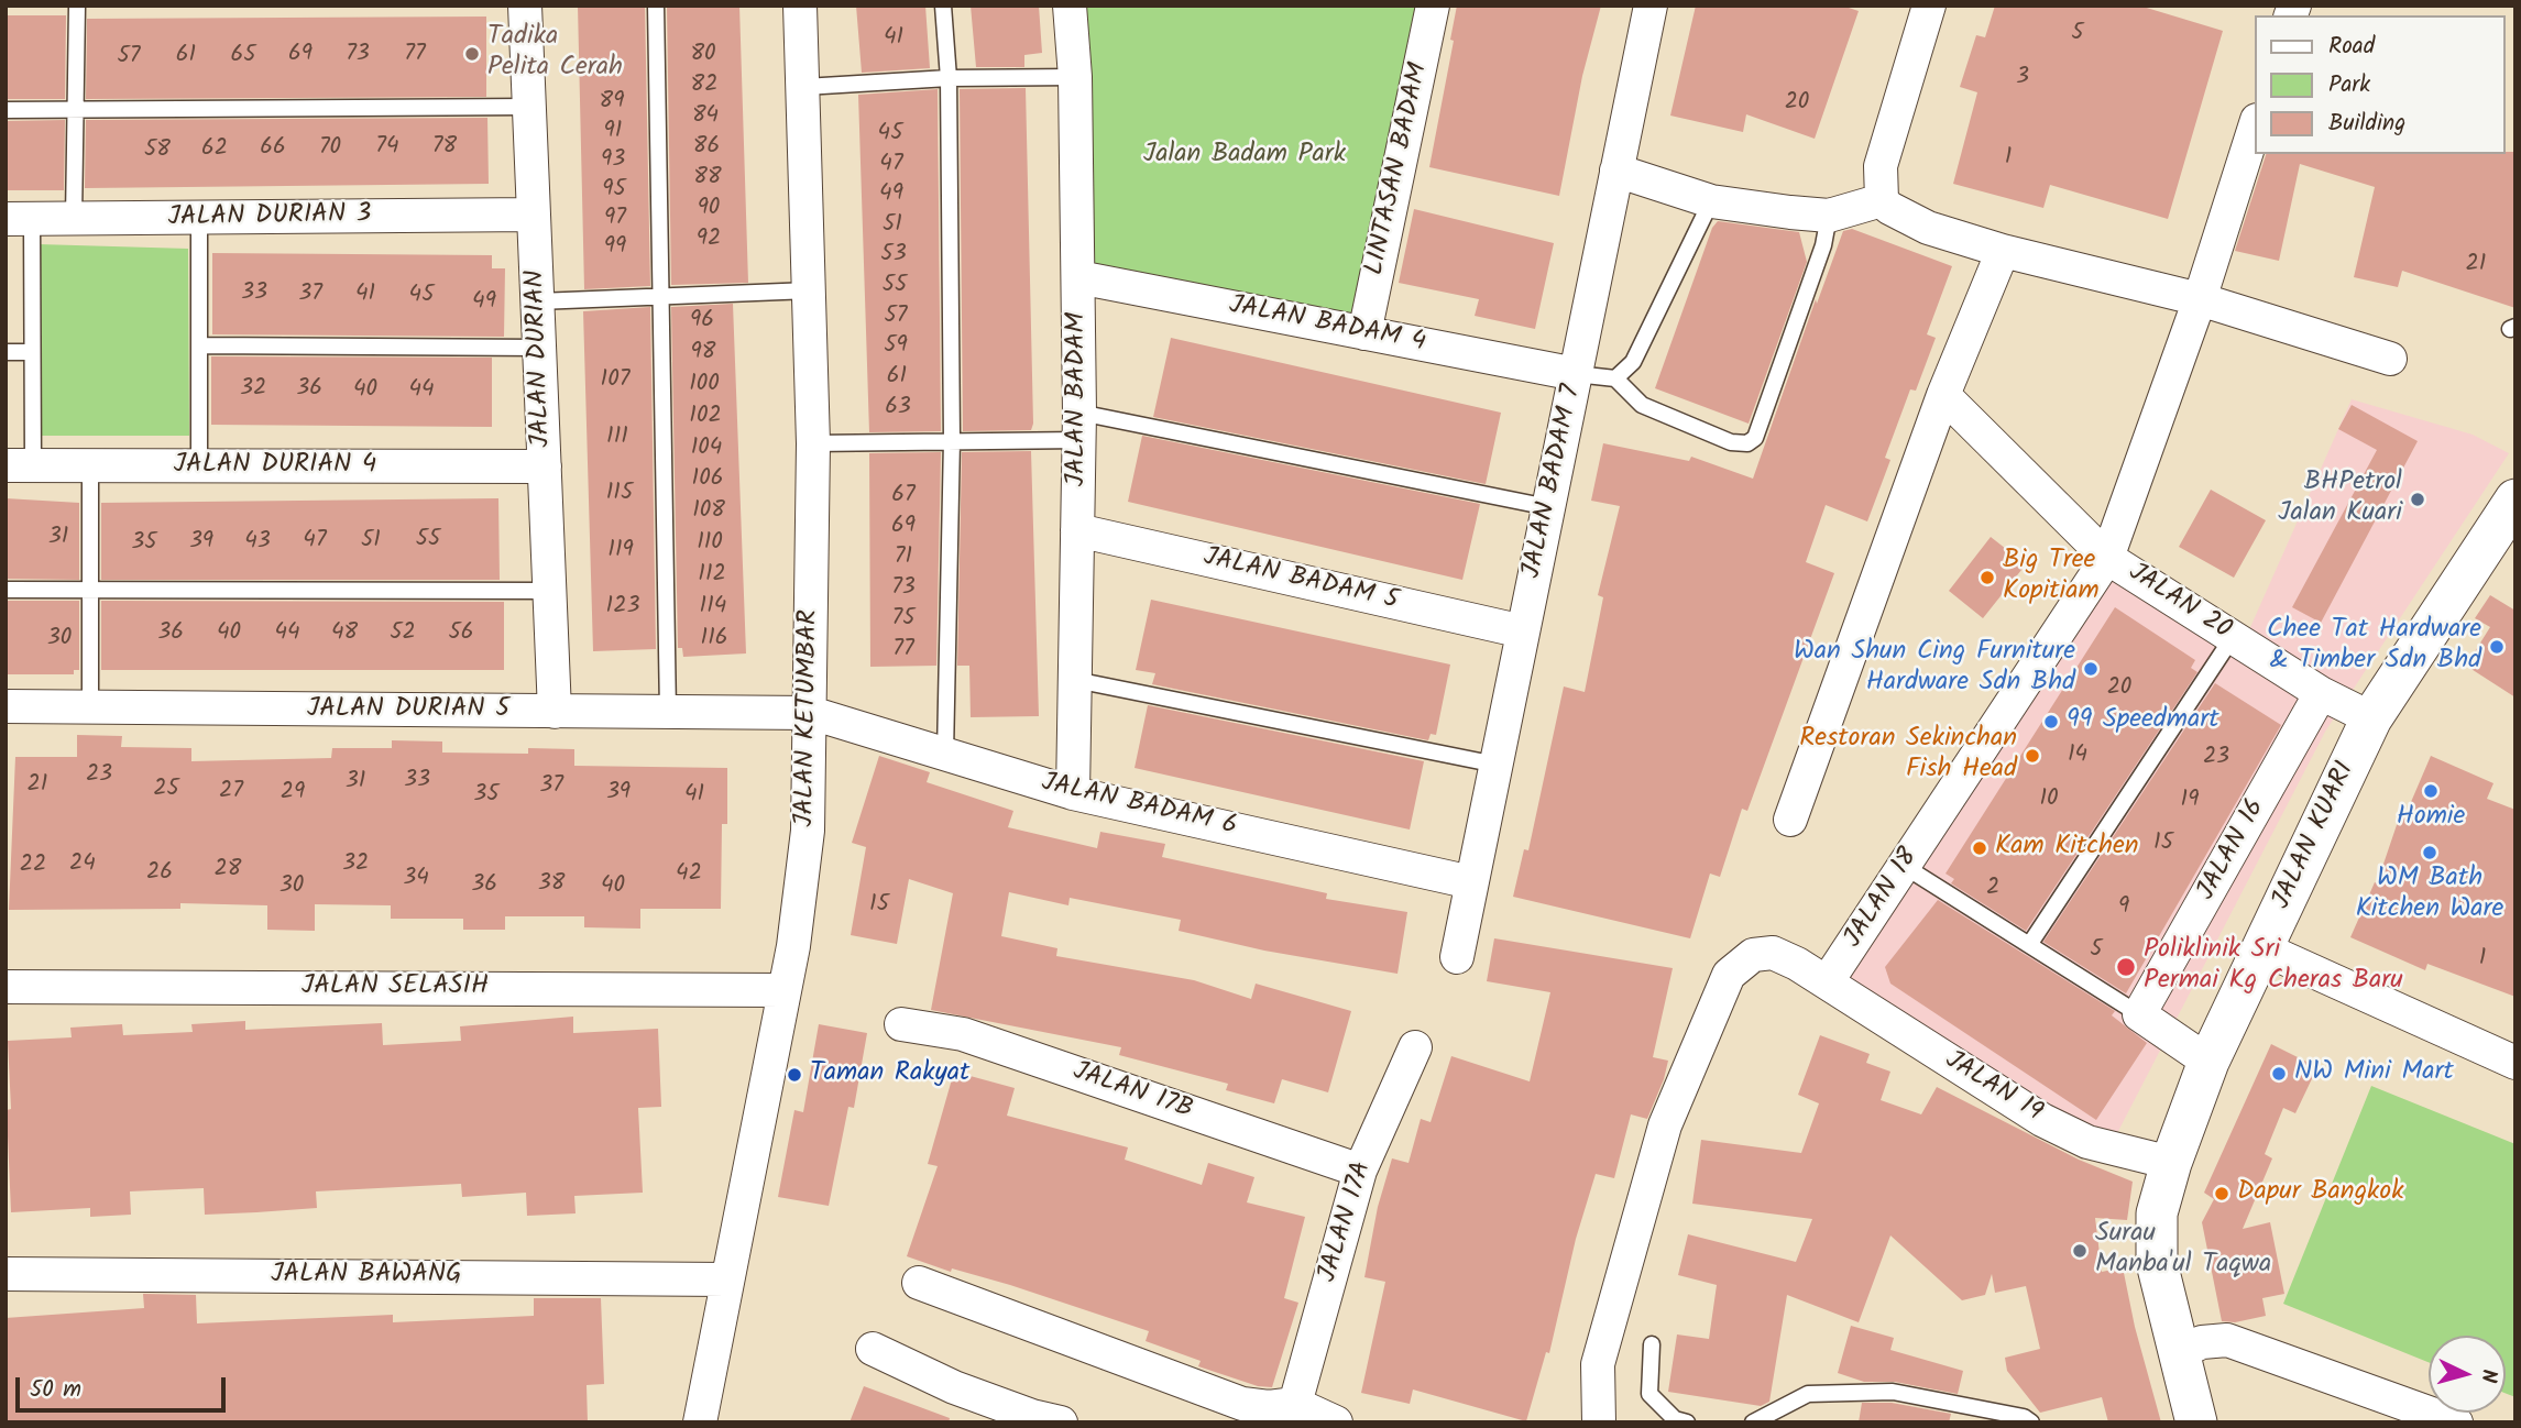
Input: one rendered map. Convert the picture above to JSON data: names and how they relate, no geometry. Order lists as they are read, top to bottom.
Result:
{
  "streets": {
    "street": [
      "LINTASAN BADAM",
      "JALAN DURIAN 3",
      "JALAN BADAM 4",
      "JALAN DURIAN",
      "JALAN BADAM",
      "JALAN DURIAN 4",
      "JALAN BADAM 7",
      "JALAN BADAM 5",
      "JALAN 20",
      "JALAN DURIAN 5",
      "JALAN KETUMBAR",
      "JALAN BADAM 6",
      "JALAN KUARI",
      "JALAN 16",
      "JALAN 18",
      "JALAN SELASIH",
      "JALAN 19",
      "JALAN 17B",
      "JALAN 17A",
      "JALAN BAWANG"
    ]
  },
  "crossings": [
    ["LINTASAN BADAM", "JALAN BADAM 4"],
    ["JALAN DURIAN 3", "JALAN DURIAN"],
    ["JALAN BADAM 4", "JALAN BADAM"],
    ["JALAN BADAM 4", "JALAN BADAM 7"],
    ["JALAN DURIAN", "JALAN DURIAN 4"],
    ["JALAN DURIAN", "JALAN DURIAN 5"],
    ["JALAN BADAM", "JALAN BADAM 5"],
    ["JALAN BADAM", "JALAN BADAM 6"],
    ["JALAN BADAM 7", "JALAN BADAM 5"],
    ["JALAN BADAM 7", "JALAN BADAM 6"],
    ["JALAN 20", "JALAN KUARI"],
    ["JALAN 20", "JALAN 16"],
    ["JALAN 20", "JALAN 18"],
    ["JALAN DURIAN 5", "JALAN KETUMBAR"],
    ["JALAN DURIAN 5", "JALAN BADAM 6"],
    ["JALAN KETUMBAR", "JALAN BADAM 6"],
    ["JALAN KETUMBAR", "JALAN SELASIH"],
    ["JALAN KETUMBAR", "JALAN BAWANG"],
    ["JALAN KUARI", "JALAN 19"],
    ["JALAN 18", "JALAN 19"],
    ["JALAN 17B", "JALAN 17A"]
  ],
  "parks": ["Jalan Badam Park"],
  "places": [
    "Tadika Pelita Cerah",
    "BHPetrol Jalan Kuari",
    "Big Tree Kopitiam",
    "Chee Tat Hardware & Timber Sdn Bhd",
    "Wan Shun Cing Furniture Hardware Sdn Bhd",
    "99 Speedmart",
    "Restoran Sekinchan Fish Head",
    "Homie",
    "Kam Kitchen",
    "WM Bath Kitchen Ware",
    "Poliklinik Sri Permai Kg Cheras Baru",
    "NW Mini Mart",
    "Taman Rakyat",
    "Dapur Bangkok",
    "Surau Manba'ul Taqwa"
  ],
  "house_numbers": [
    "5",
    "41",
    "69",
    "73",
    "77",
    "80",
    "61",
    "65",
    "57",
    "3",
    "82",
    "89",
    "20",
    "84",
    "91",
    "45",
    "74",
    "78",
    "86",
    "66",
    "70",
    "62",
    "58",
    "1",
    "93",
    "47",
    "88",
    "95",
    "49",
    "90",
    "97",
    "51",
    "92",
    "99",
    "53",
    "21",
    "55",
    "33",
    "37",
    "41",
    "45",
    "49",
    "57",
    "96",
    "59",
    "98",
    "61",
    "107",
    "100",
    "32",
    "36",
    "40",
    "44",
    "63",
    "102",
    "111",
    "104",
    "106",
    "115",
    "67",
    "108",
    "69",
    "31",
    "55",
    "47",
    "51",
    "39",
    "43",
    "35",
    "110",
    "119",
    "71",
    "112",
    "73",
    "123",
    "114",
    "75",
    "36",
    "40",
    "44",
    "48",
    "52",
    "56",
    "30",
    "116",
    "77",
    "20",
    "14",
    "23",
    "23",
    "33",
    "31",
    "21",
    "37",
    "25",
    "27",
    "29",
    "39",
    "35",
    "41",
    "10",
    "19",
    "15",
    "24",
    "32",
    "22",
    "28",
    "26",
    "42",
    "34",
    "38",
    "36",
    "30",
    "40",
    "2",
    "15",
    "9",
    "5",
    "1"
  ],
  "legend": ["Road", "Park", "Building"],
  "scale_bar": "50 m",
  "north": "right"
}
